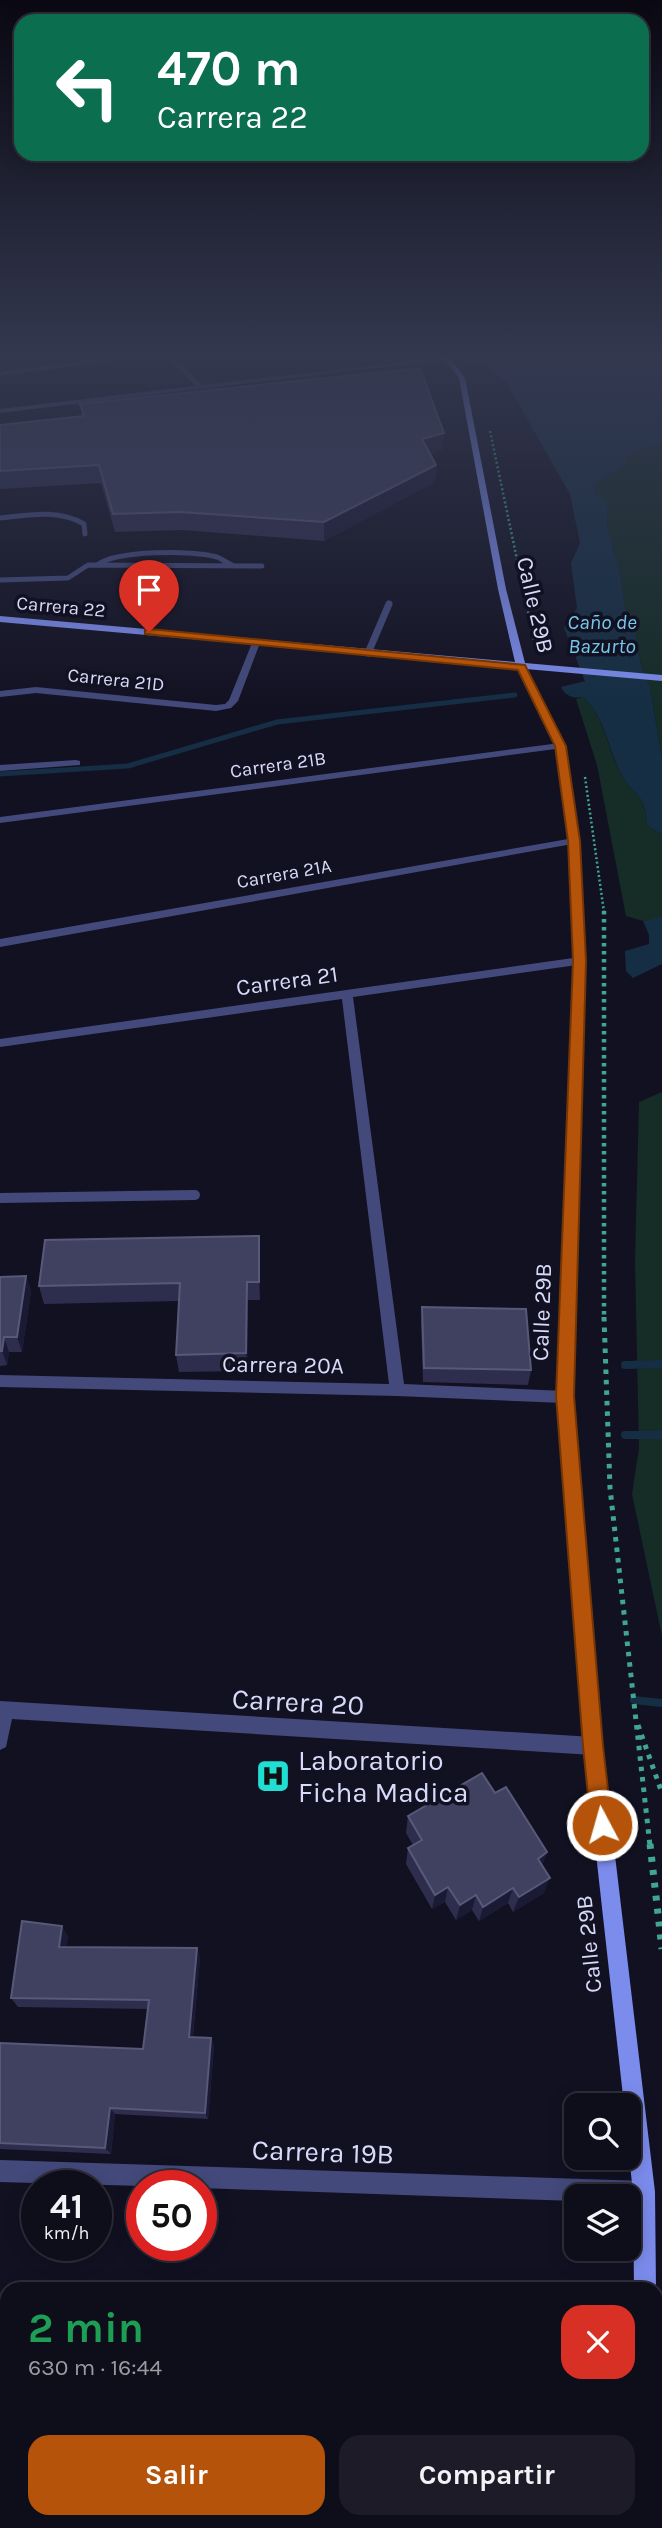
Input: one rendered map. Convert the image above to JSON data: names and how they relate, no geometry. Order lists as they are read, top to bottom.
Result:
{
  "streets": {
    "main road": ["Calle 29B", "Carrera 22"],
    "street": [
      "Carrera 21D",
      "Carrera 21B",
      "Carrera 21A",
      "Carrera 21",
      "Carrera 20A",
      "Carrera 20",
      "Carrera 19B"
    ]
  },
  "crossings": [
    ["Calle 29B", "Carrera 22"],
    ["Calle 29B", "Carrera 21B"],
    ["Calle 29B", "Carrera 21A"],
    ["Calle 29B", "Carrera 21"],
    ["Calle 29B", "Carrera 20A"],
    ["Calle 29B", "Carrera 20"],
    ["Calle 29B", "Carrera 19B"],
    ["Carrera 22", "Carrera 21D"]
  ],
  "water": ["Caño de Bazurto"],
  "places": {
    "hospital": ["Laboratorio Ficha Madica"]
  },
  "page": {
    "turn": ["470 m", "Carrera 22"],
    "speed": "41 km/h",
    "limit": "50",
    "heading": ["2 min", "630 m · 16:44"],
    "buttons": ["Salir", "Compartir"]
  }
}
